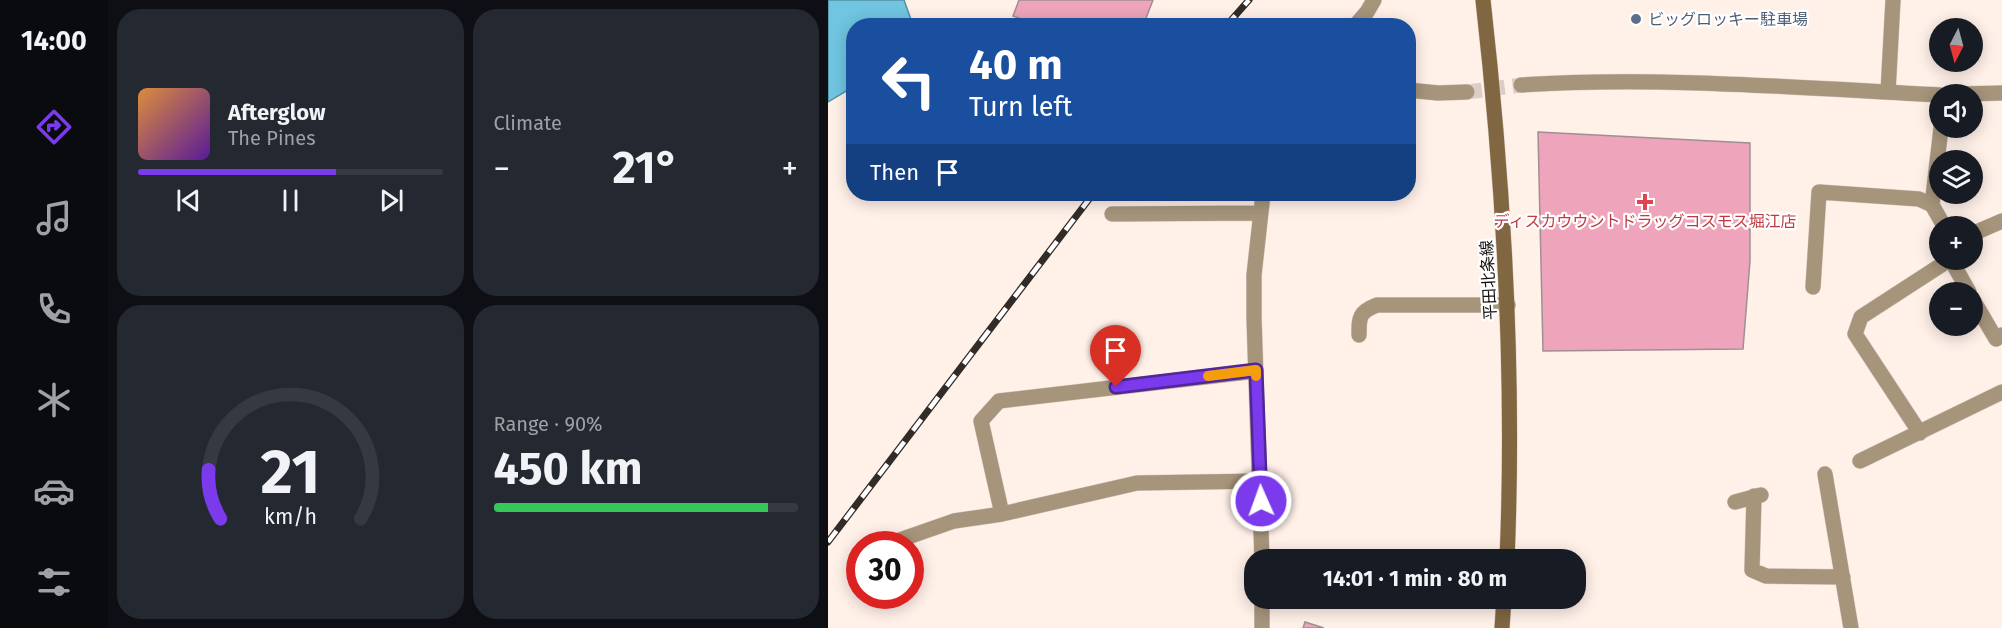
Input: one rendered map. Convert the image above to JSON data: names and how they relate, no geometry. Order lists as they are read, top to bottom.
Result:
{
  "streets": {
    "main road": ["平田北条線"]
  },
  "places": {
    "other": ["ビッグロッキー駐車場"],
    "health": ["ディスカウウントドラッグコスモス堀江店"]
  },
  "north": "bottom",
  "page": {
    "tabs": "14:00",
    "tile": [
      "Climate",
      ["Range · 90%", "450 km"]
    ],
    "map_buttons": ["+", "−"],
    "turn": ["40 m", "Turn left"],
    "song": ["Afterglow", "The Pines"],
    "heat": ["−", "21°", "+"],
    "then": "Then",
    "limit": "30",
    "trip": "14:01 · 1 min · 80 m",
    "gauge": ["21", "km/h"]
  }
}
